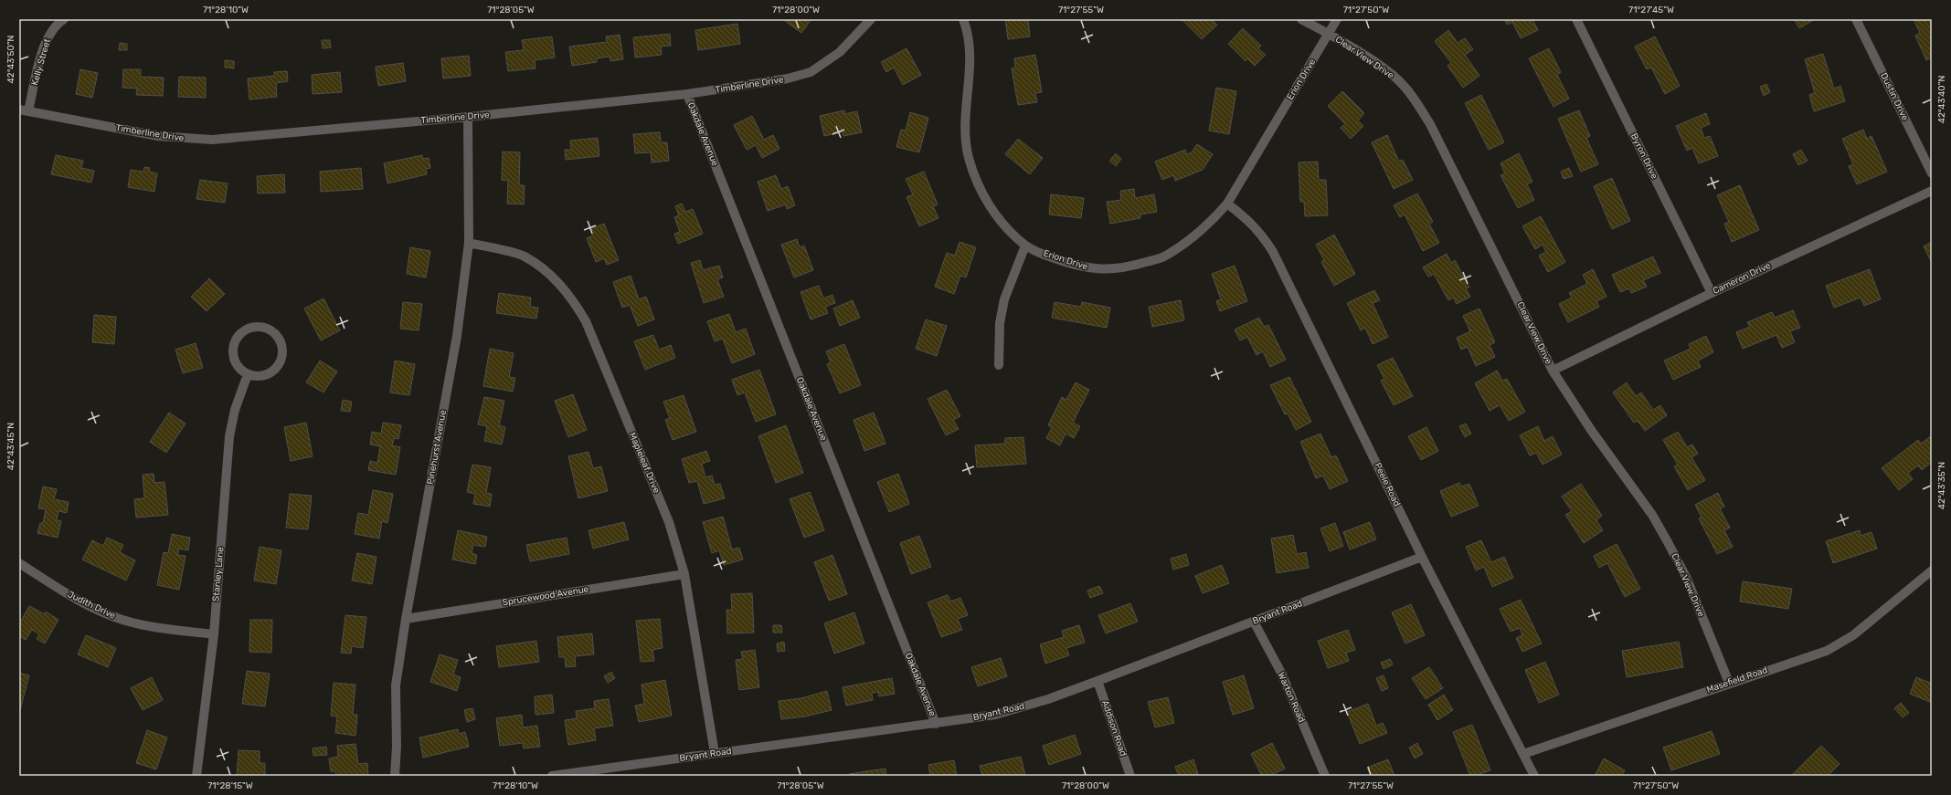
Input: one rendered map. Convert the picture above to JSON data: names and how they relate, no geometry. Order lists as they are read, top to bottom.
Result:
{
  "streets": {
    "street": [
      "Clear View Drive",
      "Kelly Street",
      "Erion Drive",
      "Timberline Drive",
      "Dustin Drive",
      "Oakdale Avenue",
      "Byron Drive",
      "Cameron Drive",
      "Pinehurst Avenue",
      "Mapleleaf Drive",
      "Peele Road",
      "Stanley Lane",
      "Sprucewood Avenue",
      "Judith Drive",
      "Bryant Road",
      "Masefield Road",
      "Warton Road",
      "Addison Road"
    ]
  },
  "crossings": [
    ["Clear View Drive", "Erion Drive"],
    ["Clear View Drive", "Cameron Drive"],
    ["Clear View Drive", "Masefield Road"],
    ["Kelly Street", "Timberline Drive"],
    ["Erion Drive", "Peele Road"],
    ["Timberline Drive", "Oakdale Avenue"],
    ["Timberline Drive", "Pinehurst Avenue"],
    ["Oakdale Avenue", "Bryant Road"],
    ["Byron Drive", "Cameron Drive"],
    ["Pinehurst Avenue", "Mapleleaf Drive"],
    ["Pinehurst Avenue", "Sprucewood Avenue"],
    ["Mapleleaf Drive", "Sprucewood Avenue"],
    ["Mapleleaf Drive", "Bryant Road"],
    ["Peele Road", "Bryant Road"],
    ["Peele Road", "Masefield Road"],
    ["Stanley Lane", "Judith Drive"],
    ["Bryant Road", "Warton Road"],
    ["Bryant Road", "Addison Road"]
  ],
  "coordinates": [
    "71°28'10\"W",
    "71°28'05\"W",
    "71°28'00\"W",
    "71°27'55\"W",
    "71°27'50\"W",
    "71°27'45\"W",
    "42°43'50\"N",
    "42°43'40\"N",
    "42°43'45\"N",
    "42°43'35\"N",
    "71°28'15\"W"
  ]
}
